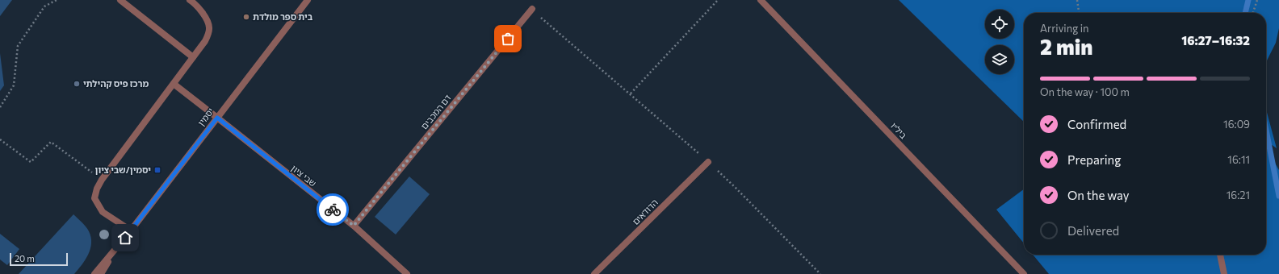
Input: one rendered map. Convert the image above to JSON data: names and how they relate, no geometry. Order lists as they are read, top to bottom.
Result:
{
  "streets": {
    "street": [
      "דם המכבים",
      "יסמין",
      "ביל״ו",
      "שבי ציון",
      "הדודאים"
    ]
  },
  "crossings": [
    ["דם המכבים", "שבי ציון"],
    ["יסמין", "שבי ציון"]
  ],
  "places": {
    "other": ["בית ספר מולדת", "מרכז פיס קהילתי"],
    "transit": ["יסמין/שבי ציון"]
  },
  "scale_bar": "20 m",
  "page": {
    "heading": ["2 min", "Arriving in", "16:27–16:32"],
    "bar": "On the way · 100 m",
    "list": [
      ["Confirmed", "16:09"],
      ["Preparing", "16:11"],
      ["On the way", "16:21"],
      "Delivered"
    ],
    "scale": "20 m"
  }
}
